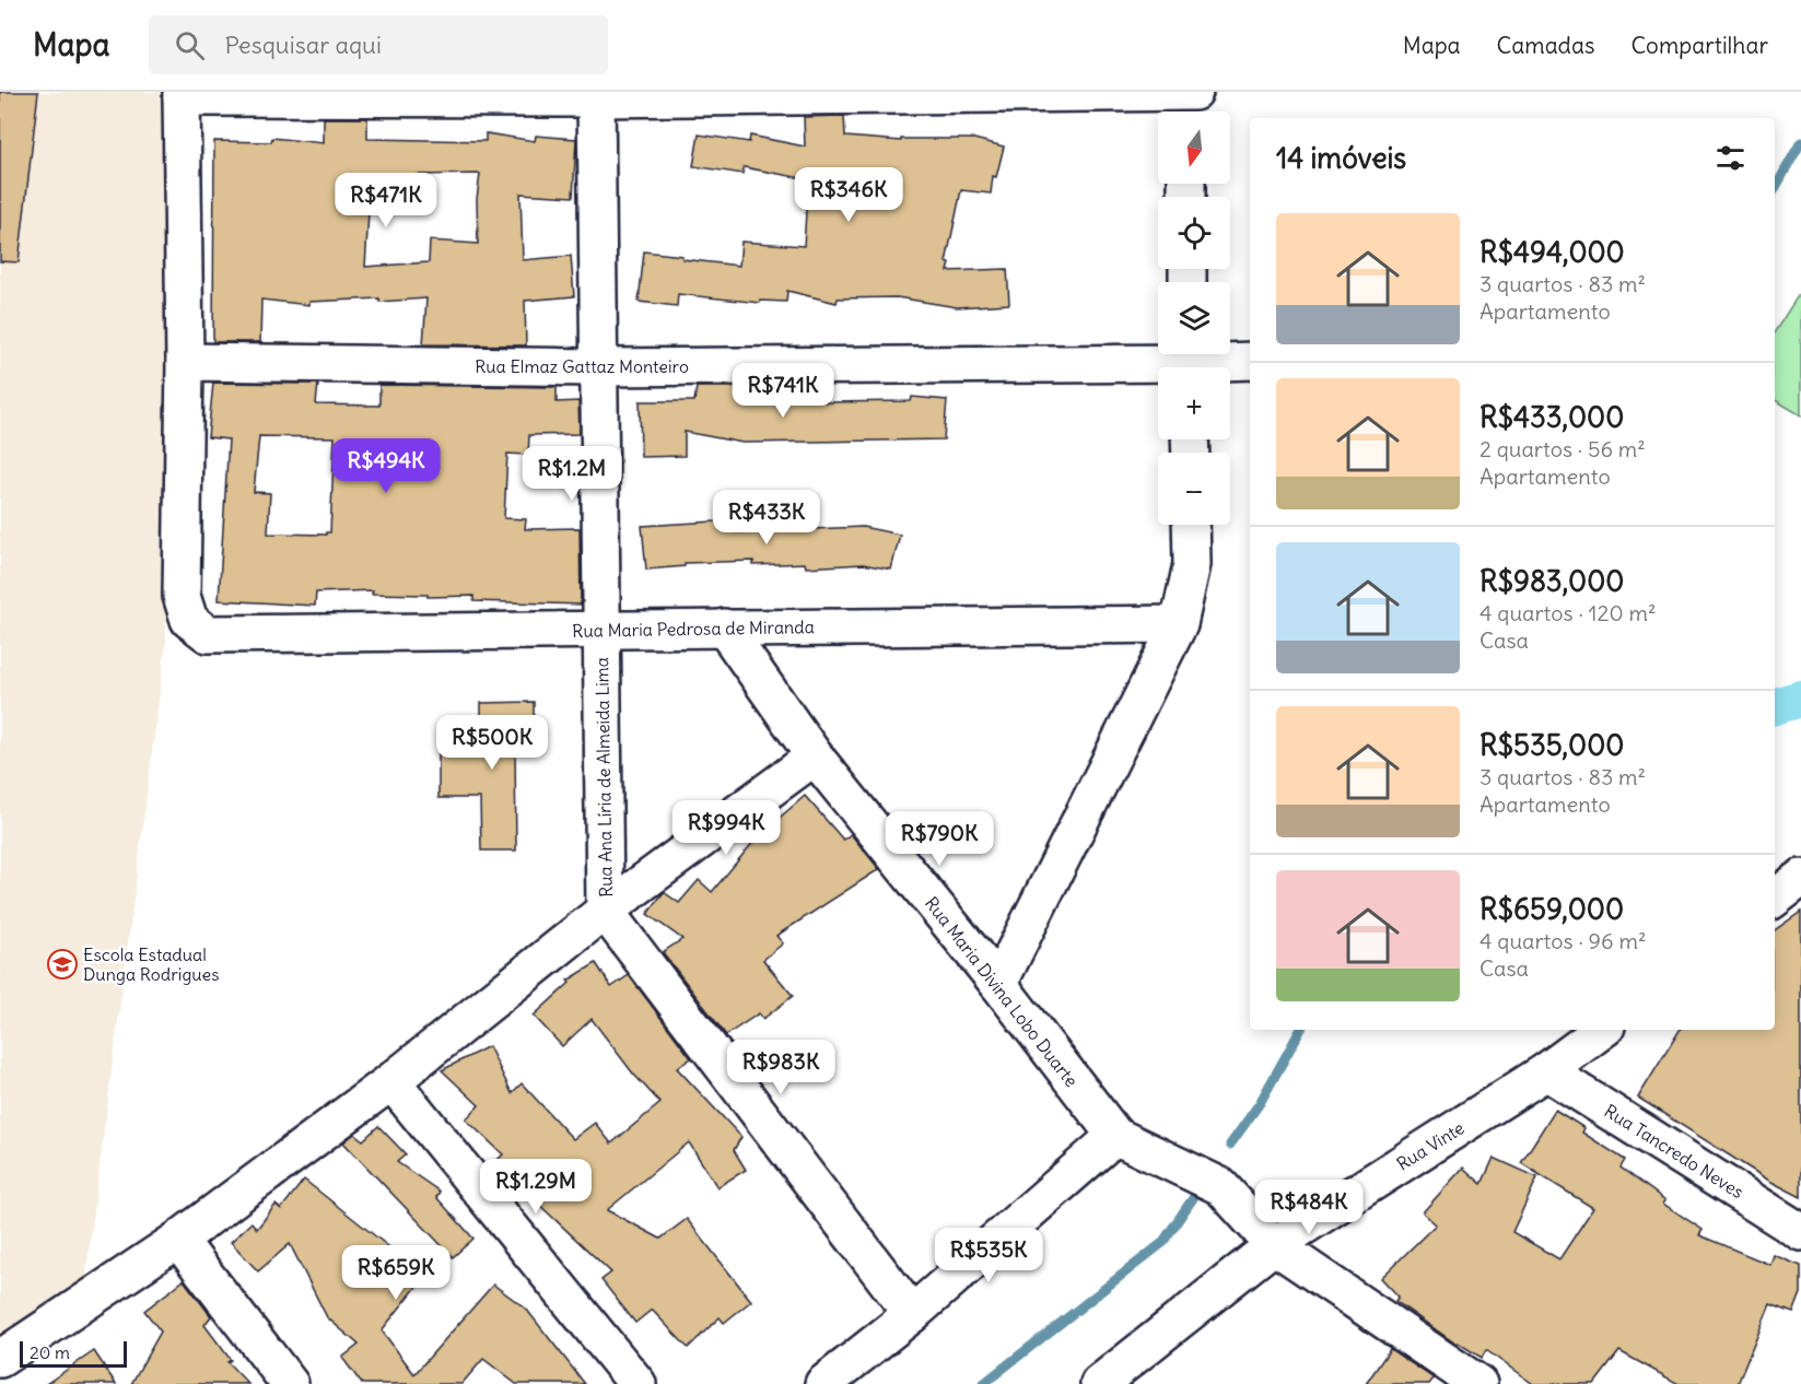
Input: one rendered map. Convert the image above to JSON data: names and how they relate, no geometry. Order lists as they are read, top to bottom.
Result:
{
  "streets": {
    "street": [
      "Rua Elmaz Gattaz Monteiro",
      "Rua Maria Pedrosa de Miranda",
      "Rua Ana Líria de Almeida Lima",
      "Rua Maria Divina Lobo Duarte",
      "Rua Vinte",
      "Rua Tancredo Neves"
    ]
  },
  "crossings": [
    ["Rua Elmaz Gattaz Monteiro", "Rua Maria Pedrosa de Miranda"],
    ["Rua Elmaz Gattaz Monteiro", "Rua Ana Líria de Almeida Lima"],
    ["Rua Maria Pedrosa de Miranda", "Rua Ana Líria de Almeida Lima"],
    ["Rua Maria Pedrosa de Miranda", "Rua Maria Divina Lobo Duarte"],
    ["Rua Vinte", "Rua Tancredo Neves"]
  ],
  "places": {
    "school or university": ["Escola Estadual Dunga Rodrigues"]
  },
  "scale_bar": "20 m",
  "north": "bottom",
  "page": {
    "header": "Mapa",
    "search": "Pesquisar aqui",
    "nav": ["Mapa", "Camadas", "Compartilhar"],
    "map_buttons": ["+", "−"],
    "heading": "14 imóveis",
    "price": [
      "R$346K",
      "R$471K",
      "R$741K",
      "R$494K",
      "R$1.2M",
      "R$433K",
      "R$500K",
      "R$994K",
      "R$790K",
      "R$983K",
      "R$1.29M",
      "R$484K",
      "R$535K",
      "R$659K"
    ],
    "list": [
      {
        "name": "R$494,000",
        "note": "3 quartos · 83 m² · Apartamento"
      },
      {
        "name": "R$433,000",
        "note": "2 quartos · 56 m² · Apartamento"
      },
      {
        "name": "R$983,000",
        "note": "4 quartos · 120 m² · Casa"
      },
      {
        "name": "R$535,000",
        "note": "3 quartos · 83 m² · Apartamento"
      },
      {
        "name": "R$659,000",
        "note": "4 quartos · 96 m² · Casa"
      }
    ],
    "scale": "20 m"
  }
}
